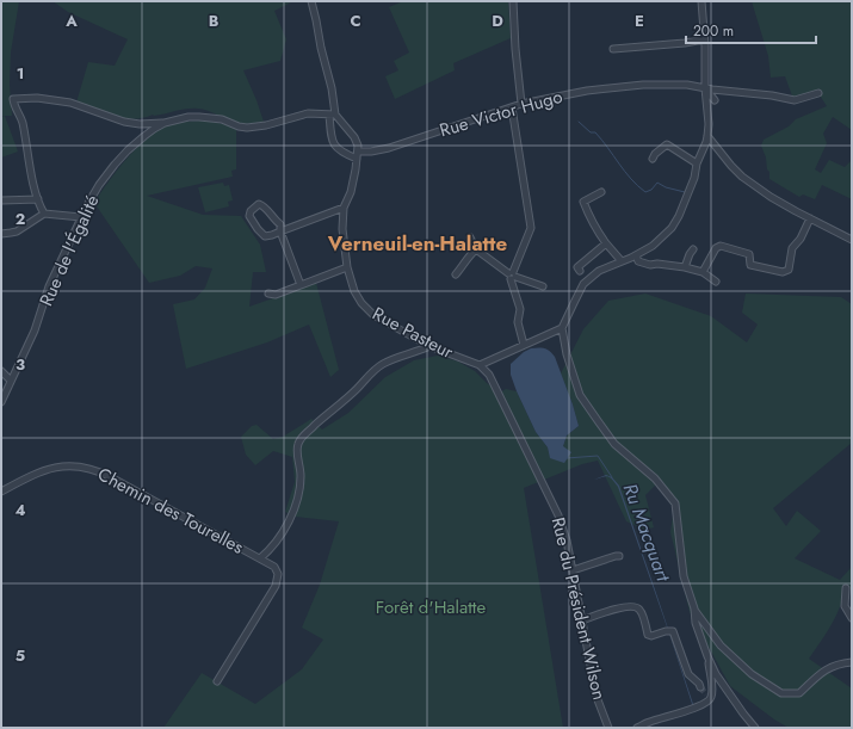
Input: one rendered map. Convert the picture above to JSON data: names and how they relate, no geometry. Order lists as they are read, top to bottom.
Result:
{
  "streets": {
    "street": [
      "Rue Victor Hugo",
      "Rue de l'Égalité",
      "Rue Pasteur",
      "Chemin des Tourelles",
      "Rue du Président Wilson"
    ]
  },
  "crossings": [
    ["Rue Victor Hugo", "Rue Pasteur"],
    ["Rue Pasteur", "Rue du Président Wilson"]
  ],
  "districts": ["Verneuil-en-Halatte"],
  "water": ["Ru Macquart"],
  "parks": ["Forêt d'Halatte"],
  "scale_bar": "200 m",
  "grid": {
    "columns": [
      "A",
      "B",
      "C",
      "D",
      "E"
    ],
    "rows": [
      "1",
      "2",
      "3",
      "4",
      "5"
    ]
  }
}
